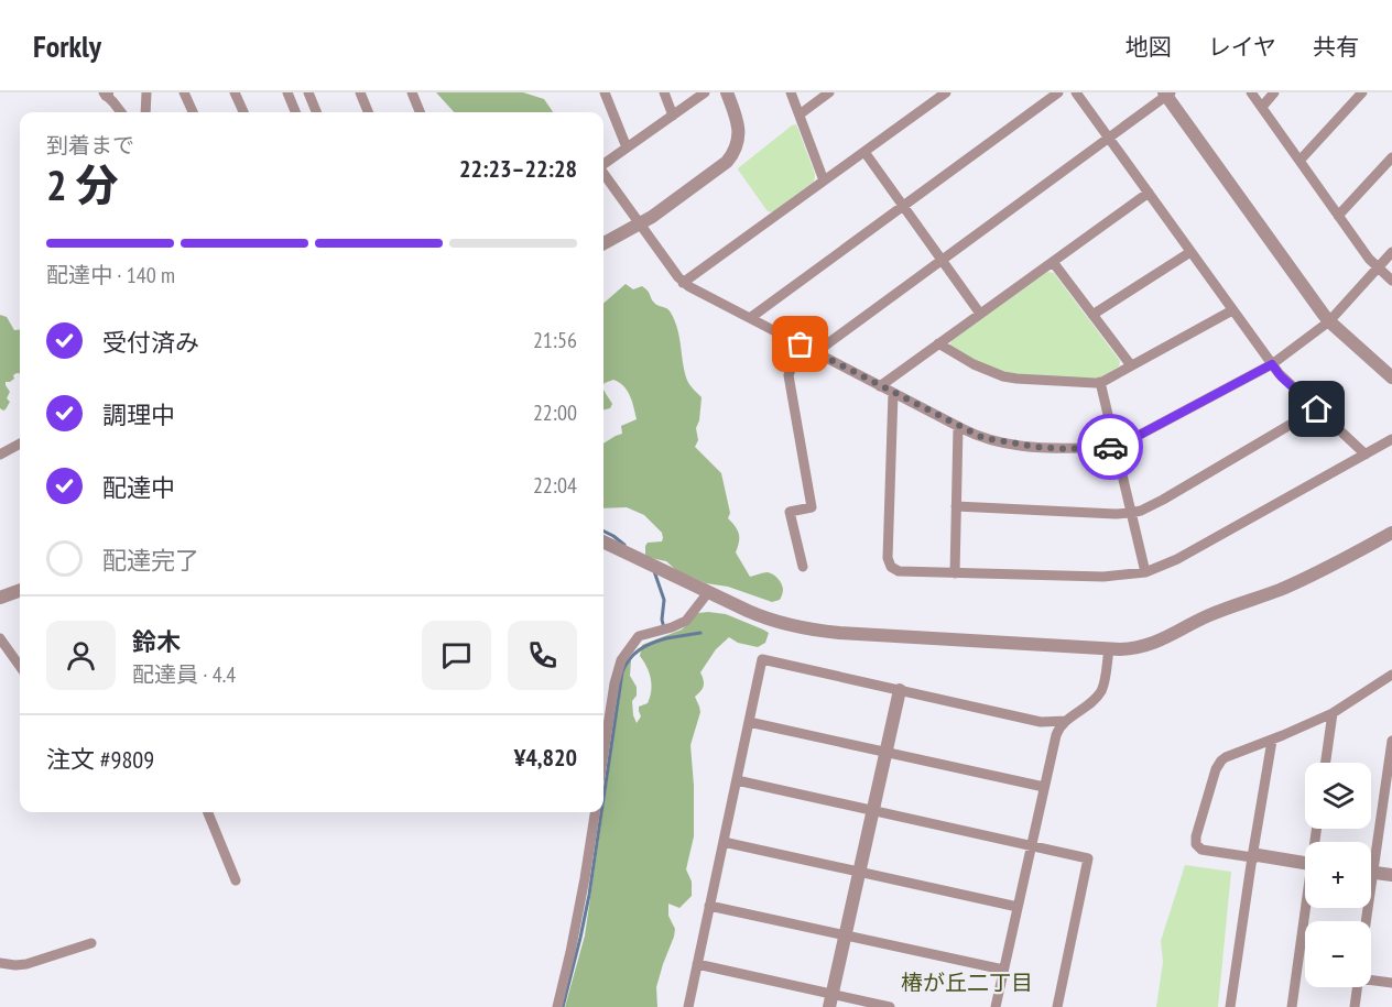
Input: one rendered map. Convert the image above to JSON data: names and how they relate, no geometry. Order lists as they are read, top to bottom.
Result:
{
  "districts": ["椿が丘二丁目"],
  "page": {
    "header": "Forkly",
    "nav": ["地図", "レイヤ", "共有"],
    "heading": ["2 分", "到着まで", "22:23–22:28"],
    "panel": [
      "鈴木",
      "配達員 · 4.4",
      "注文 #9809",
      "¥4,820"
    ],
    "bar": "配達中 · 140 m",
    "list": [
      ["受付済み", "21:56"],
      ["調理中", "22:00"],
      ["配達中", "22:04"],
      "配達完了"
    ],
    "map_buttons": ["+", "−"]
  }
}
